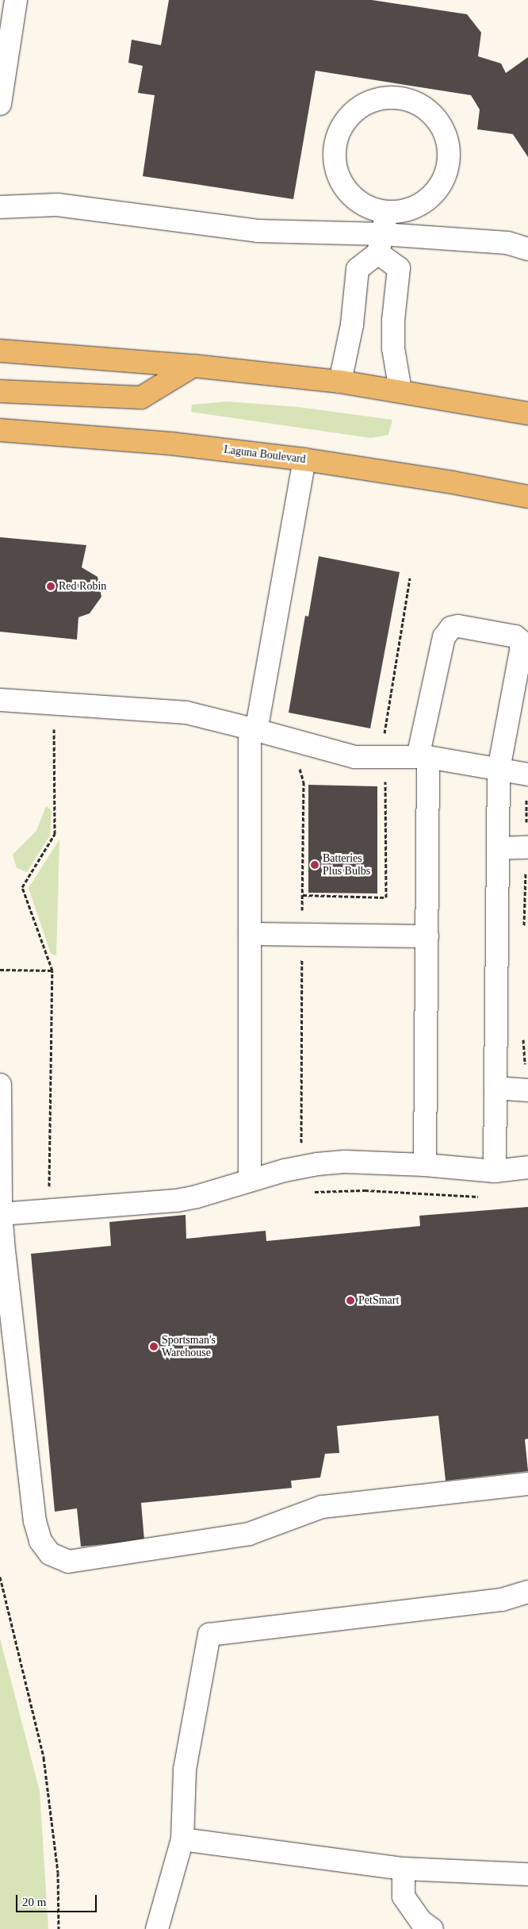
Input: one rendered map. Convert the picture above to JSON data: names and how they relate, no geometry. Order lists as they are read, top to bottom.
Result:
{
  "streets": {
    "main road": ["Laguna Boulevard"]
  },
  "places": [
    "Red Robin",
    "Batteries Plus Bulbs",
    "PetSmart",
    "Sportsman's Warehouse"
  ],
  "scale_bar": "20 m"
}
